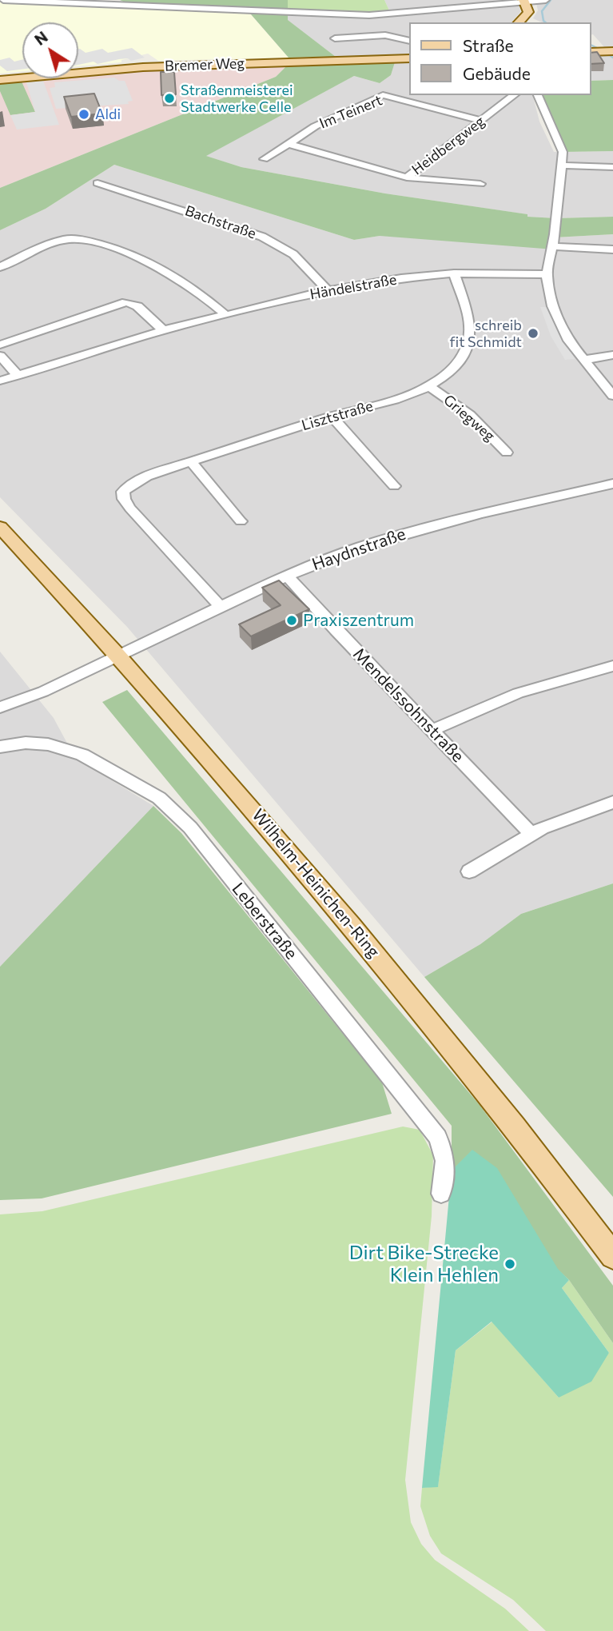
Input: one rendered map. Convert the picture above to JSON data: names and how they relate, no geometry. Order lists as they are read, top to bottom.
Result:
{
  "streets": {
    "main road": ["Bremer Weg", "Wilhelm-Heinichen-Ring"],
    "street": [
      "Im Teinert",
      "Heidbergweg",
      "Bachstraße",
      "Händelstraße",
      "Lisztstraße",
      "Griegweg",
      "Haydnstraße",
      "Mendelssohnstraße",
      "Leberstraße"
    ]
  },
  "crossings": [
    ["Im Teinert", "Heidbergweg"],
    ["Bachstraße", "Händelstraße"],
    ["Händelstraße", "Lisztstraße"],
    ["Lisztstraße", "Griegweg"],
    ["Lisztstraße", "Haydnstraße"],
    ["Haydnstraße", "Mendelssohnstraße"],
    ["Haydnstraße", "Wilhelm-Heinichen-Ring"]
  ],
  "places": [
    "Straßenmeisterei Stadtwerke Celle",
    "Aldi",
    "schreib fit Schmidt",
    "Praxiszentrum",
    "Dirt Bike-Strecke Klein Hehlen"
  ],
  "legend": ["Straße", "Gebäude"],
  "north": "top left"
}
